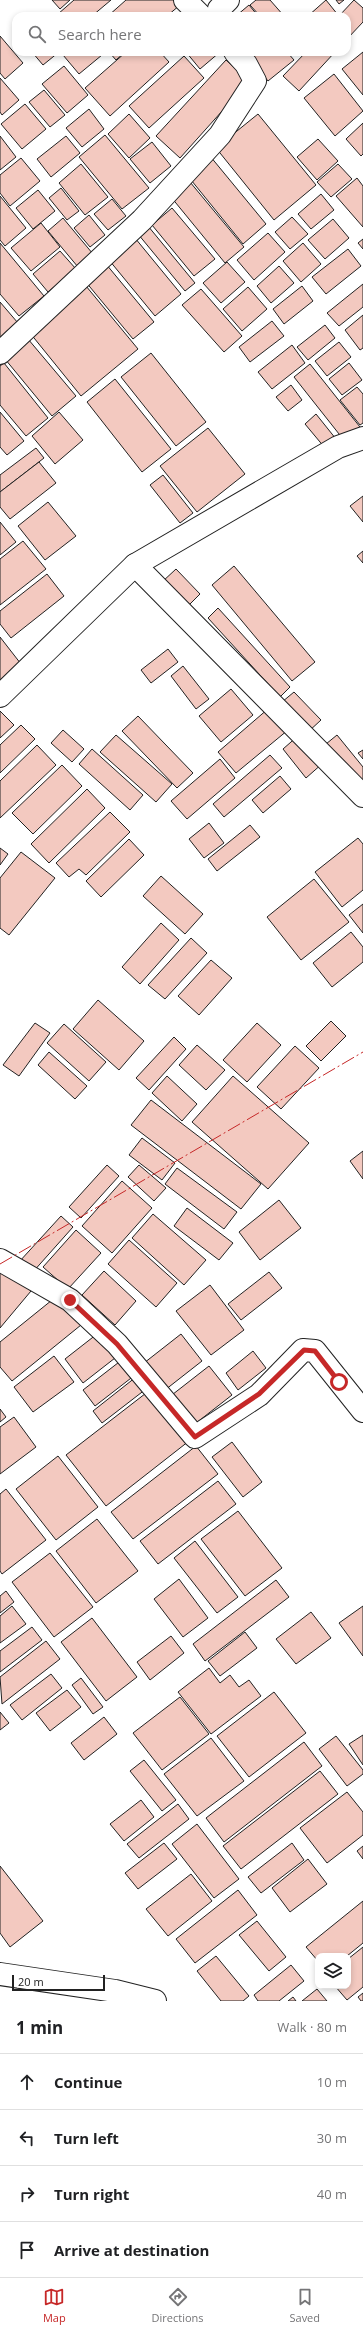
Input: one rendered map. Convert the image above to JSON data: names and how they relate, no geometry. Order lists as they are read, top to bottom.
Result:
{
  "scale_bar": "20 m",
  "page": {
    "search": "Search here",
    "scale": "20 m",
    "heading": ["1 min", "Walk · 80 m"],
    "list": [
      ["Continue", "10 m"],
      ["Turn left", "30 m"],
      ["Turn right", "40 m"],
      "Arrive at destination"
    ],
    "nav": ["Map", "Directions", "Saved"]
  }
}
